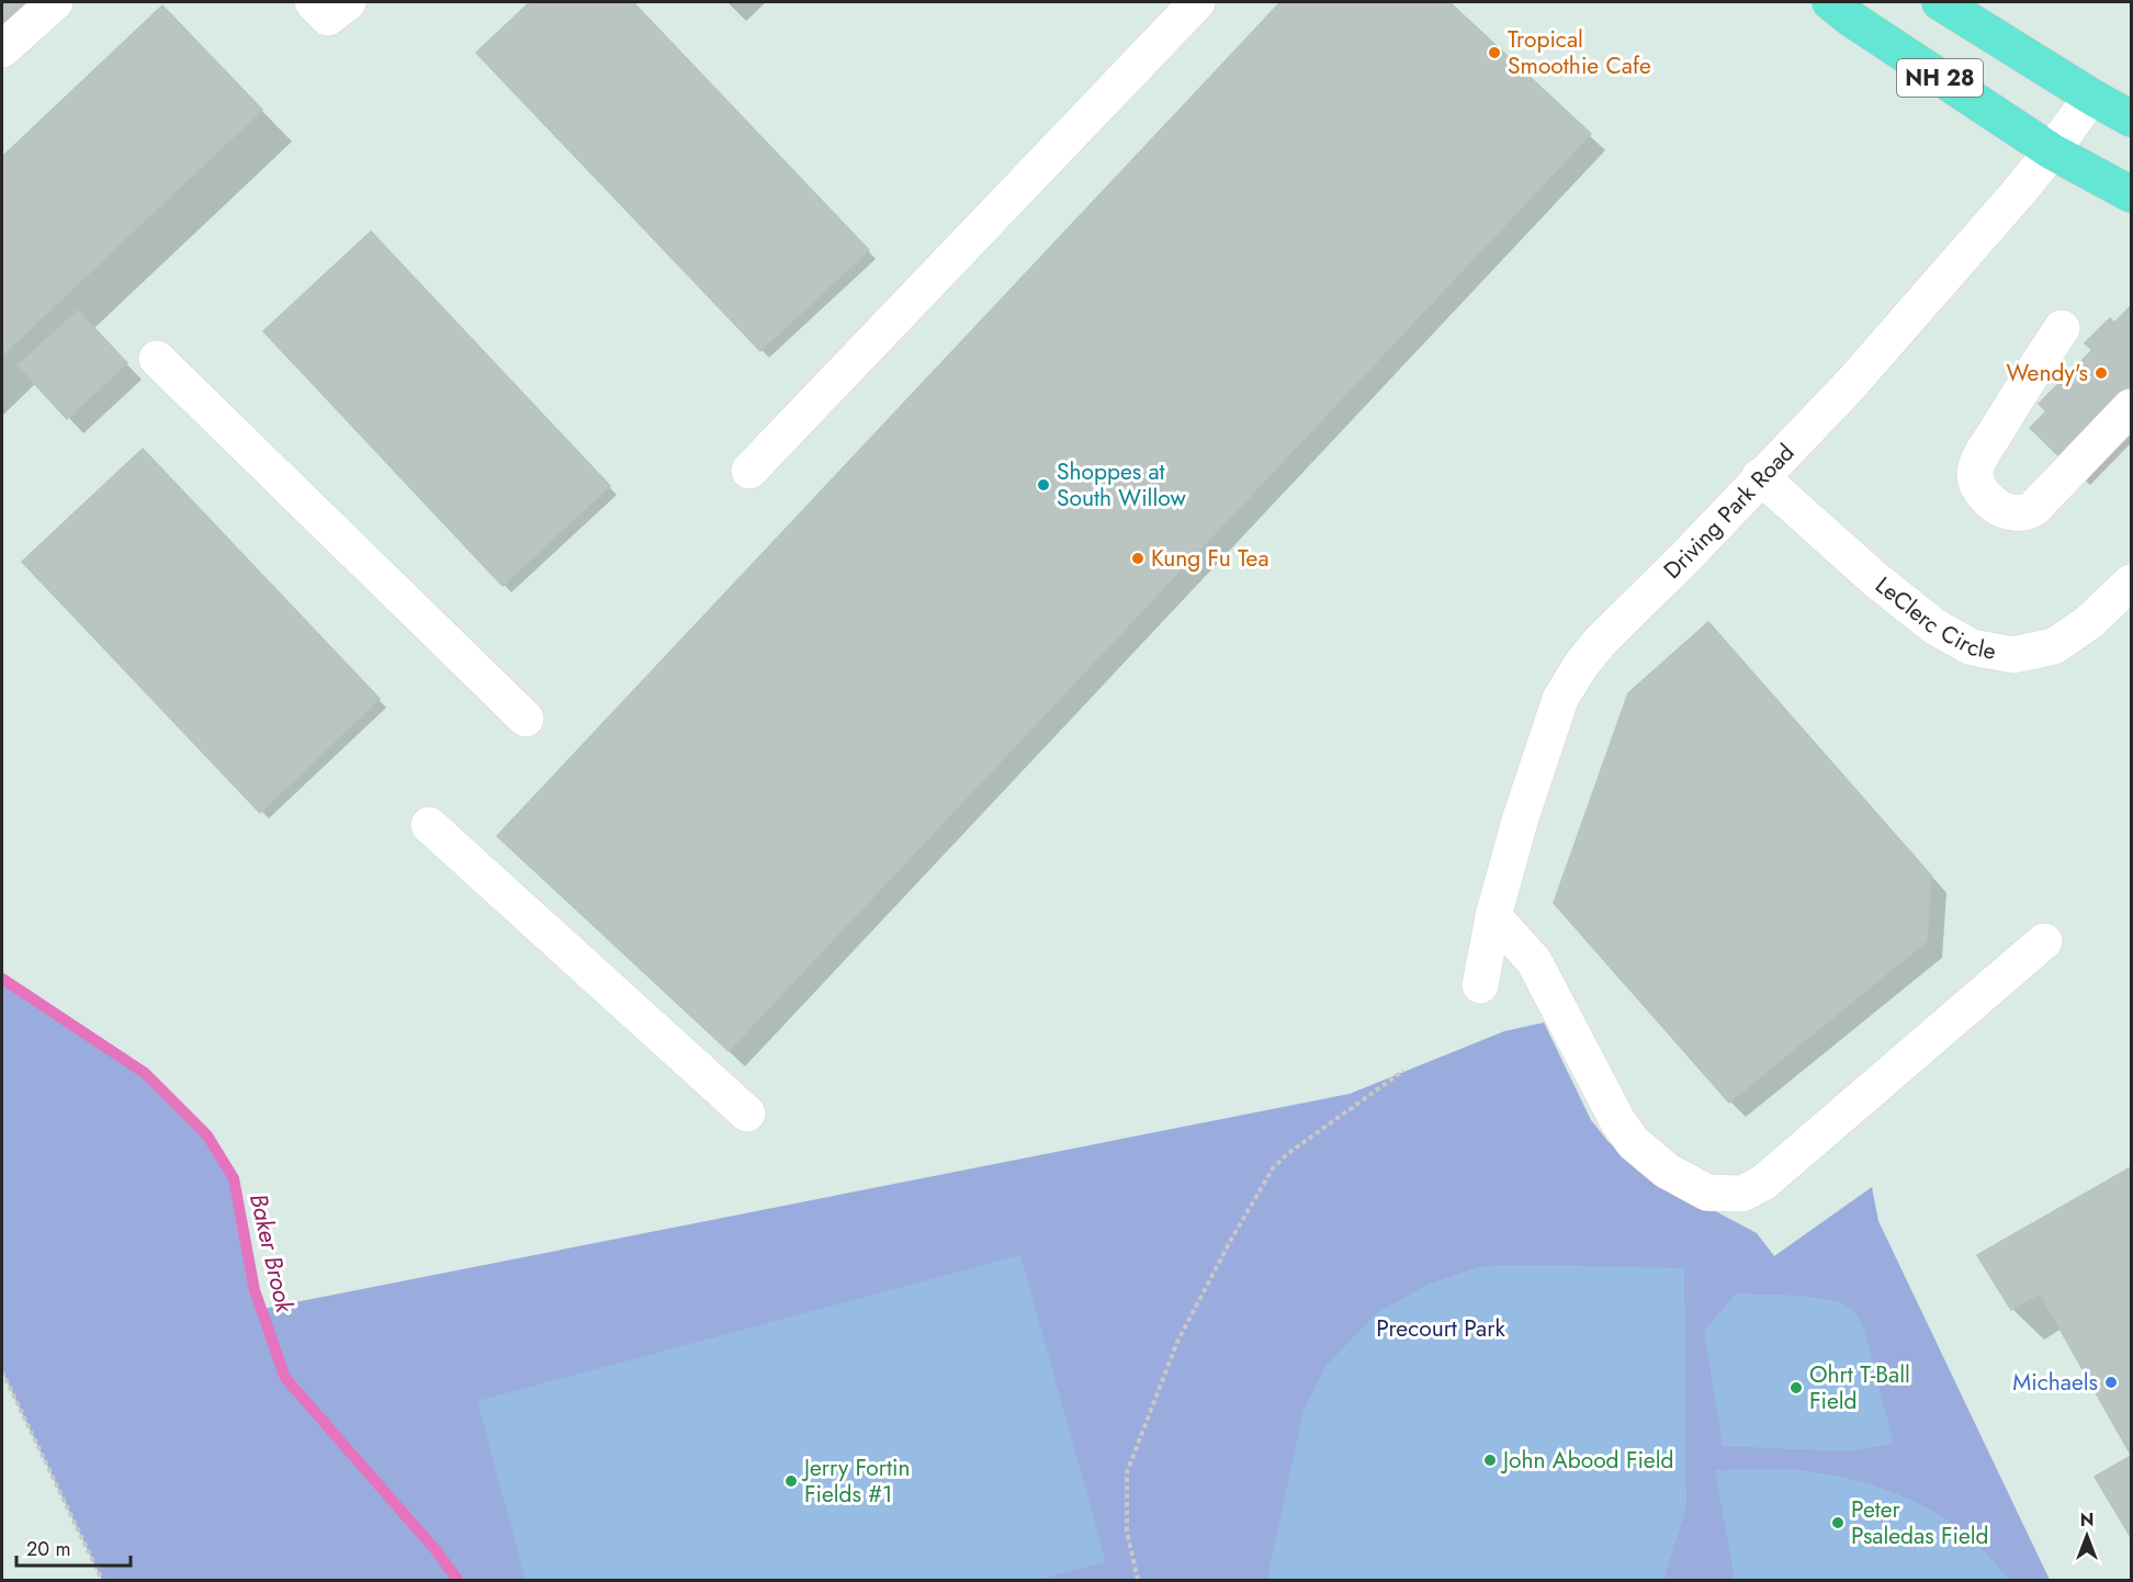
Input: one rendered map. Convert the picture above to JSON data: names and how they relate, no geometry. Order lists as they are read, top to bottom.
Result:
{
  "streets": {
    "main road": ["NH 28"],
    "street": ["Driving Park Road", "LeClerc Circle"]
  },
  "crossings": [
    ["NH 28", "Driving Park Road"],
    ["Driving Park Road", "LeClerc Circle"]
  ],
  "water": ["Baker Brook"],
  "parks": ["Precourt Park"],
  "places": [
    "Tropical Smoothie Cafe",
    "Wendy's",
    "Shoppes at South Willow",
    "Kung Fu Tea",
    "Michaels",
    "Ohrt T-Ball Field",
    "John Abood Field",
    "Jerry Fortin Fields #1",
    "Peter Psaledas Field"
  ],
  "scale_bar": "20 m",
  "north": "top"
}
